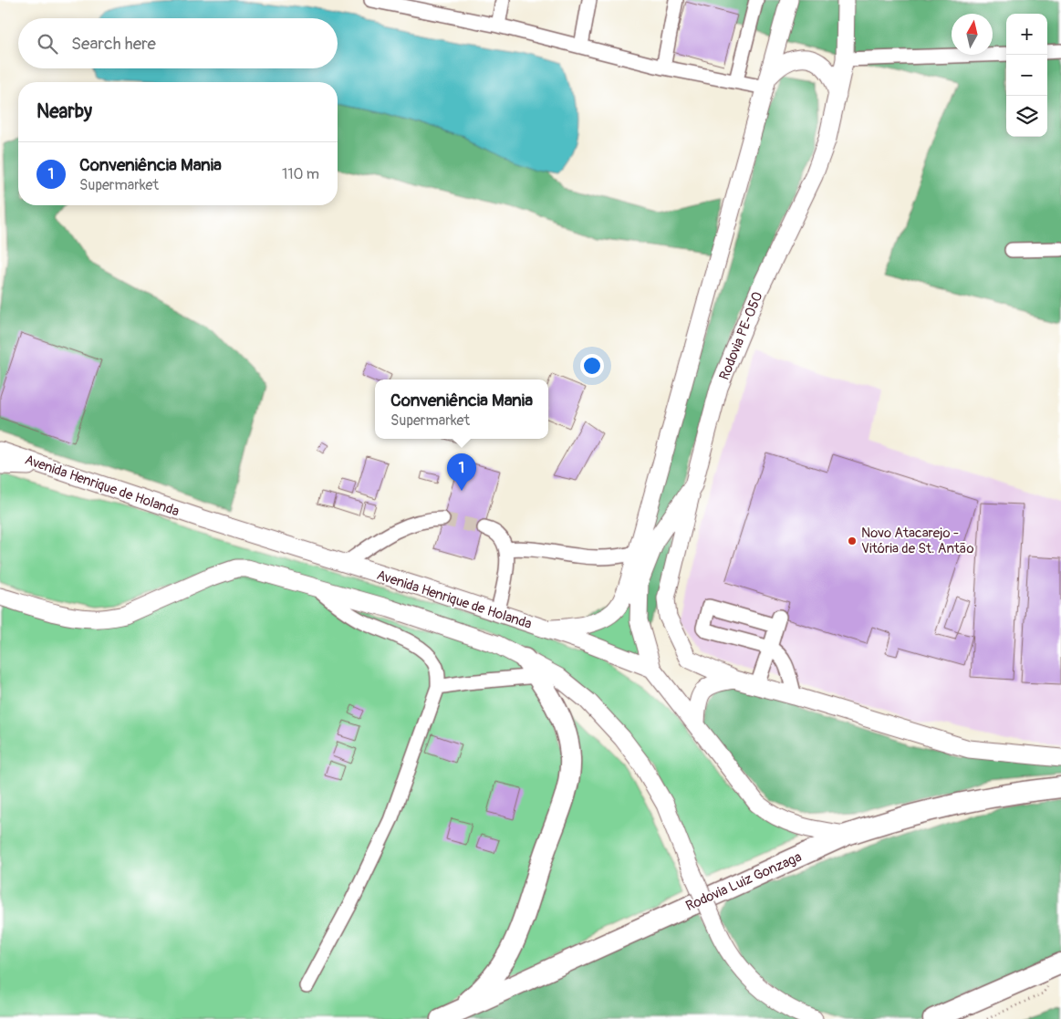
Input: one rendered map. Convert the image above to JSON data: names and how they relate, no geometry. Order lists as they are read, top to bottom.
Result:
{
  "streets": {
    "highway": ["Rodovia Luiz Gonzaga"],
    "main road": ["Rodovia PE-050", "Avenida Henrique de Holanda"]
  },
  "crossings": [
    ["Rodovia PE-050", "Avenida Henrique de Holanda"]
  ],
  "places": ["Novo Atacarejo - Vitória de St. Antão"],
  "north": "top",
  "page": {
    "map_buttons": ["+", "−"],
    "search": "Search here",
    "heading": "Nearby",
    "list": [
      {
        "mark": "1",
        "name": "Conveniência Mania",
        "note": "Supermarket",
        "value": "110 m"
      }
    ],
    "popup": ["Conveniência Mania", "Supermarket"],
    "pins": "1"
  }
}
